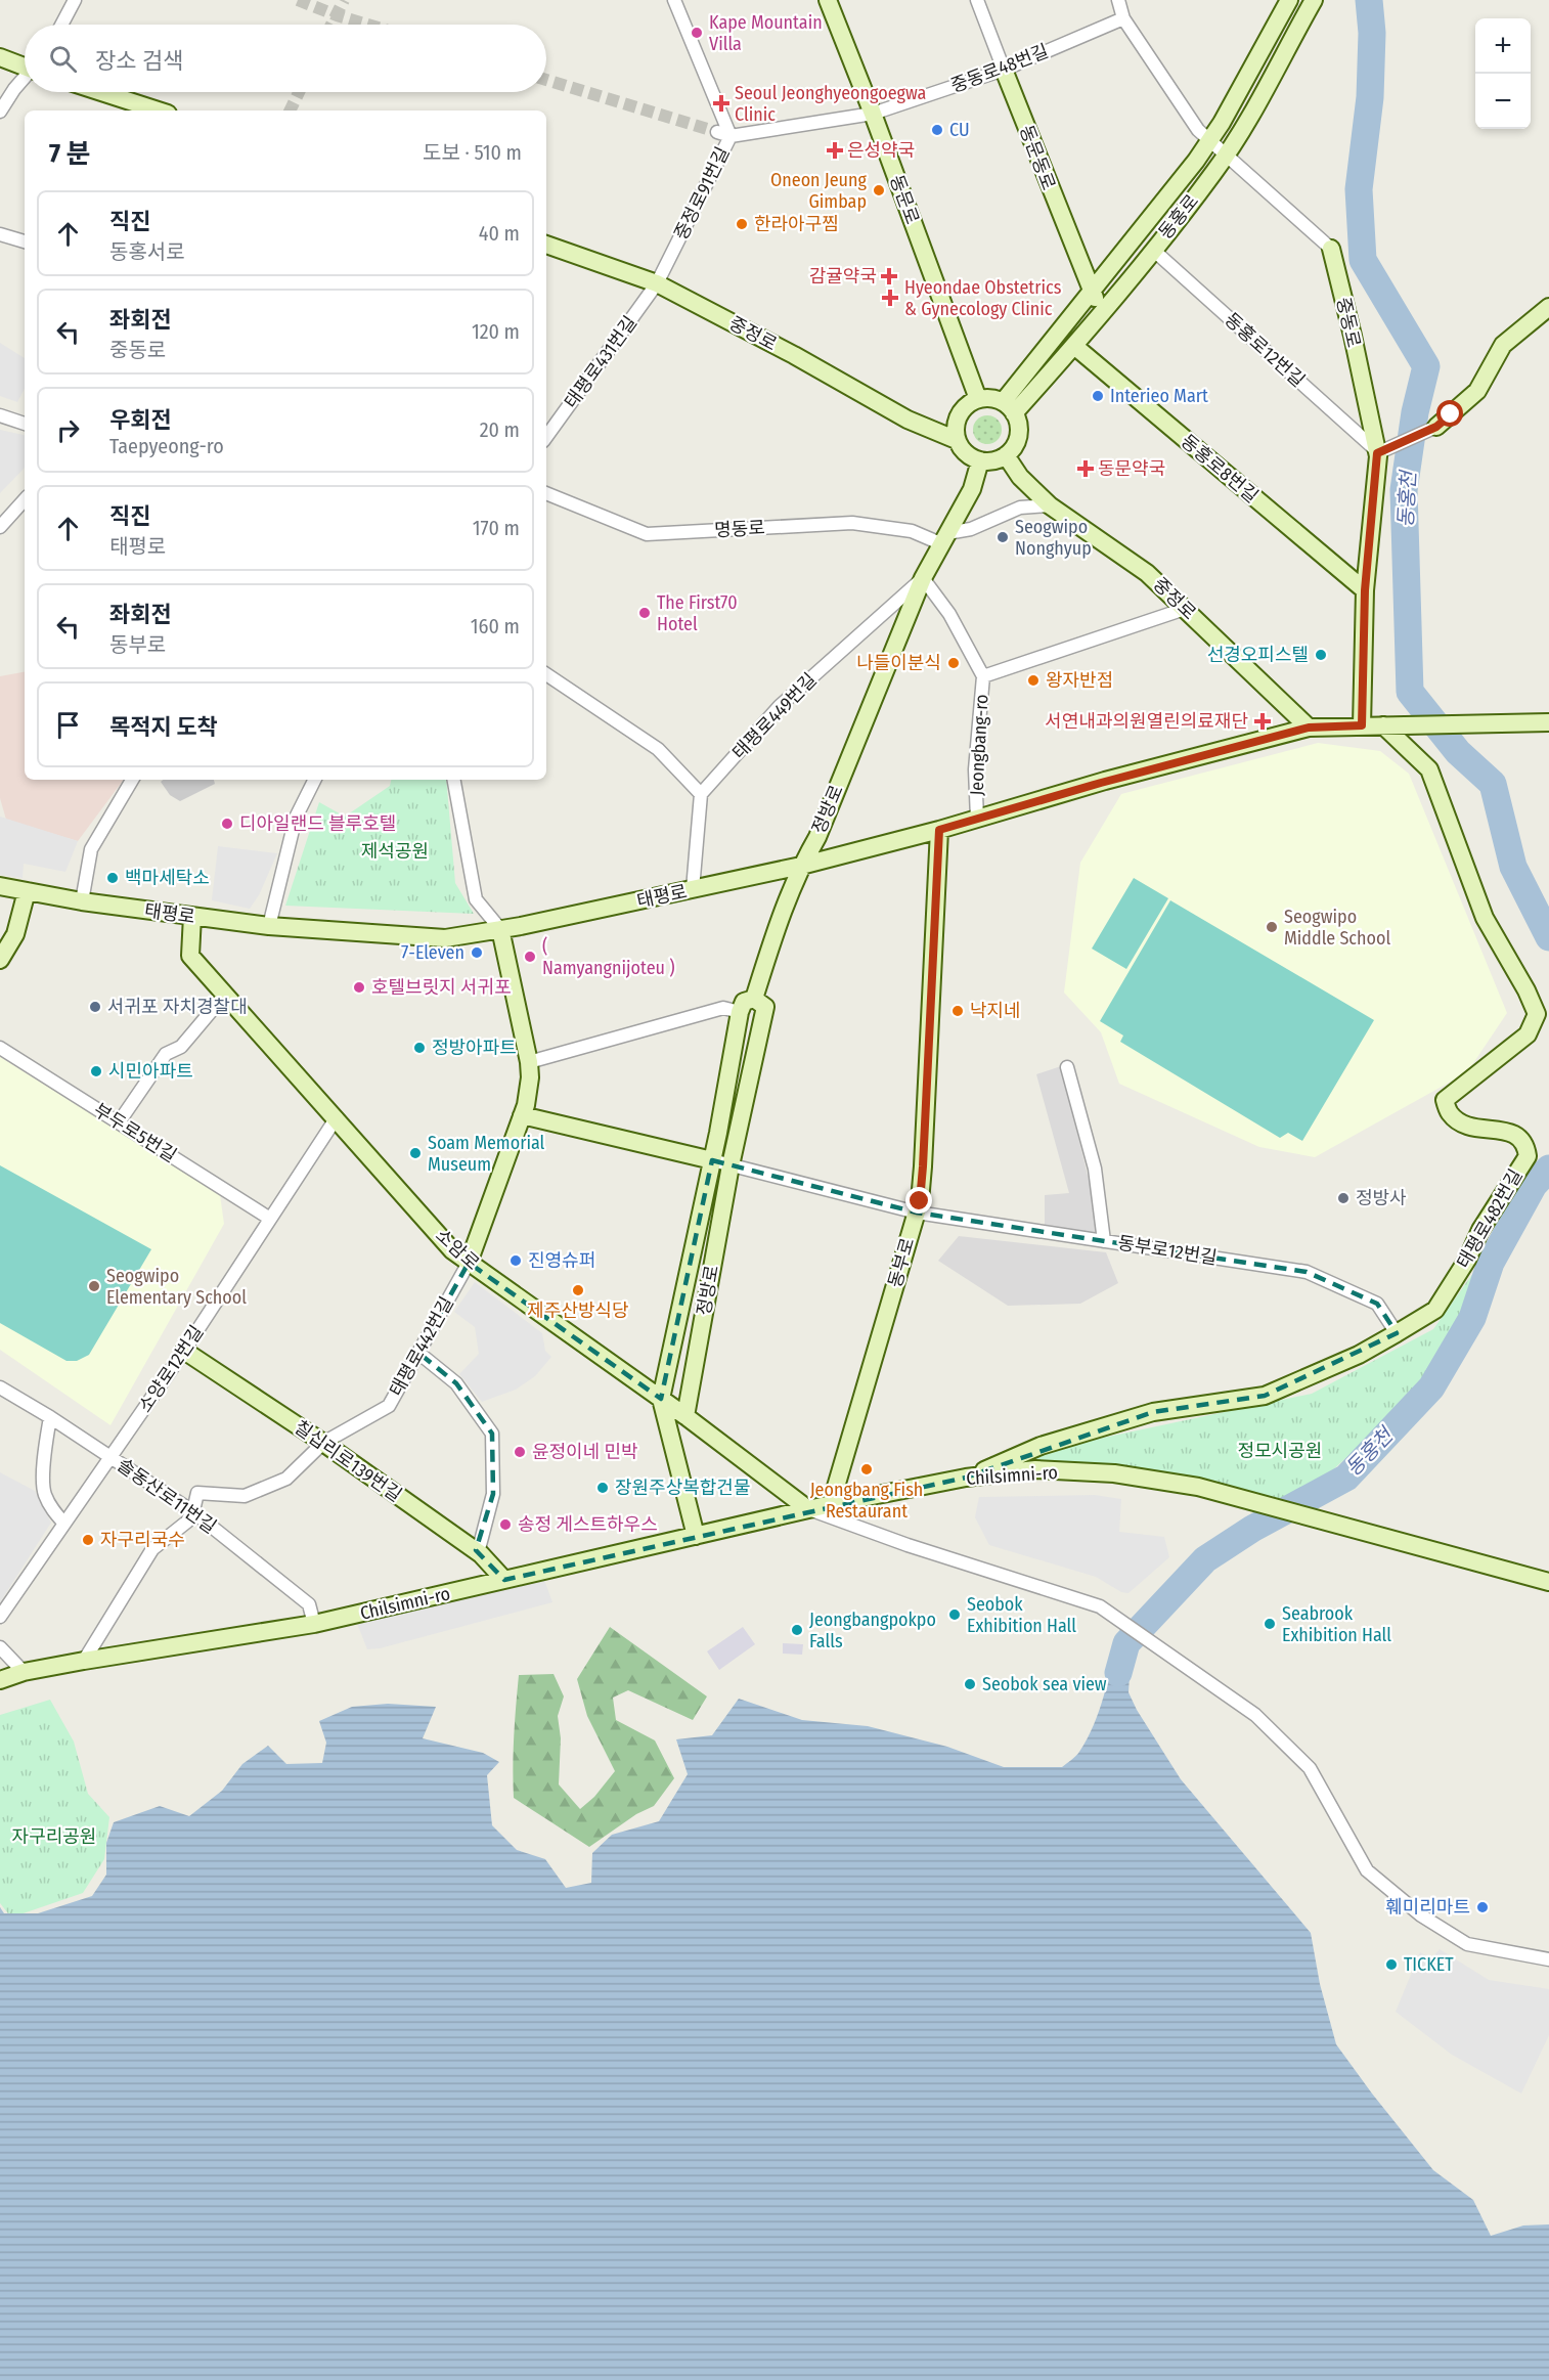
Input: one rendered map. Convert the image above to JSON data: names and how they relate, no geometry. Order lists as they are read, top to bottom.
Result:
{
  "streets": {
    "street": [
      "중동로48번길",
      "동문동로",
      "중정로91번길",
      "동문로",
      "동홍로",
      "중동로",
      "중정로",
      "동홍로12번길",
      "태평로431번길",
      "동홍로8번길",
      "명동로",
      "태평로449번길",
      "Jeongbang-ro",
      "정방로",
      "태평로",
      "부두로5번길",
      "태평로482번길",
      "소암로",
      "동부로12번길",
      "동부로",
      "태평로442번길",
      "소양로12번길",
      "칠십리로139번길",
      "Chilsimni-ro",
      "솔동산로11번길"
    ]
  },
  "crossings": [
    ["중동로48번길", "동문동로"],
    ["중동로48번길", "중정로91번길"],
    ["중동로48번길", "동문로"],
    ["중동로48번길", "중동로"],
    ["동문동로", "동홍로"],
    ["중정로91번길", "중정로"],
    ["중정로91번길", "태평로431번길"],
    ["동문로", "동홍로"],
    ["동문로", "중정로"],
    ["동문로", "정방로"],
    ["동홍로", "중동로"],
    ["동홍로", "중정로"],
    ["동홍로", "동홍로12번길"],
    ["동홍로", "동홍로8번길"],
    ["동홍로", "정방로"],
    ["중동로", "동홍로12번길"],
    ["중동로", "동홍로8번길"],
    ["중동로", "태평로"],
    ["중정로", "태평로431번길"],
    ["중정로", "정방로"],
    ["중정로", "태평로"],
    ["명동로", "정방로"],
    ["태평로449번길", "Jeongbang-ro"],
    ["태평로449번길", "정방로"],
    ["Jeongbang-ro", "정방로"],
    ["Jeongbang-ro", "태평로"],
    ["정방로", "태평로"],
    ["정방로", "소암로"],
    ["태평로", "태평로482번길"],
    ["태평로", "소암로"],
    ["태평로", "동부로"],
    ["태평로", "태평로442번길"],
    ["부두로5번길", "소양로12번길"],
    ["태평로482번길", "동부로12번길"],
    ["태평로482번길", "Chilsimni-ro"],
    ["소암로", "태평로442번길"],
    ["소암로", "소양로12번길"],
    ["소암로", "Chilsimni-ro"],
    ["동부로12번길", "동부로"],
    ["동부로", "Chilsimni-ro"],
    ["태평로442번길", "칠십리로139번길"],
    ["태평로442번길", "Chilsimni-ro"],
    ["태평로442번길", "솔동산로11번길"],
    ["소양로12번길", "칠십리로139번길"],
    ["소양로12번길", "솔동산로11번길"],
    ["칠십리로139번길", "Chilsimni-ro"],
    ["Chilsimni-ro", "솔동산로11번길"]
  ],
  "water": ["동홍천"],
  "parks": ["제석공원", "정모시공원", "자구리공원"],
  "places": {
    "other": [
      "Kape Mountain Villa",
      "CU",
      "Oneon Jeung Gimbap",
      "한라아구찜",
      "Interieo Mart",
      "Seogwipo Nonghyup",
      "The First70 Hotel",
      "선경오피스텔",
      "나들이분식",
      "왕자반점",
      "디아일랜드 블루호텔",
      "백마세탁소",
      "Seogwipo Middle School",
      "7-Eleven",
      "( Namyangnijoteu )",
      "호텔브릿지 서귀포",
      "서귀포 자치경찰대",
      "낙지네",
      "정방아파트",
      "시민아파트",
      "Soam Memorial Museum",
      "정방사",
      "진영슈퍼",
      "Seogwipo Elementary School",
      "제주산방식당",
      "윤정이네 민박",
      "Jeongbang Fish Restaurant",
      "장원주상복합건물",
      "송정 게스트하우스",
      "자구리국수",
      "Seobok Exhibition Hall",
      "Seabrook Exhibition Hall",
      "Jeongbangpokpo Falls",
      "Seobok sea view",
      "훼미리마트",
      "TICKET"
    ],
    "health": [
      "Seoul Jeonghyeongoegwa Clinic",
      "은성약국",
      "감귤약국",
      "Hyeondae Obstetrics & Gynecology Clinic",
      "동문약국",
      "서연내과의원열린의료재단"
    ]
  },
  "page": {
    "map_buttons": ["+", "−"],
    "search": "장소 검색",
    "heading": ["7 분", "도보 · 510 m"],
    "list": [
      ["직진", "동홍서로", "40 m"],
      ["좌회전", "중동로", "120 m"],
      ["우회전", "Taepyeong-ro", "20 m"],
      ["직진", "태평로", "170 m"],
      ["좌회전", "동부로", "160 m"],
      "목적지 도착"
    ]
  }
}
